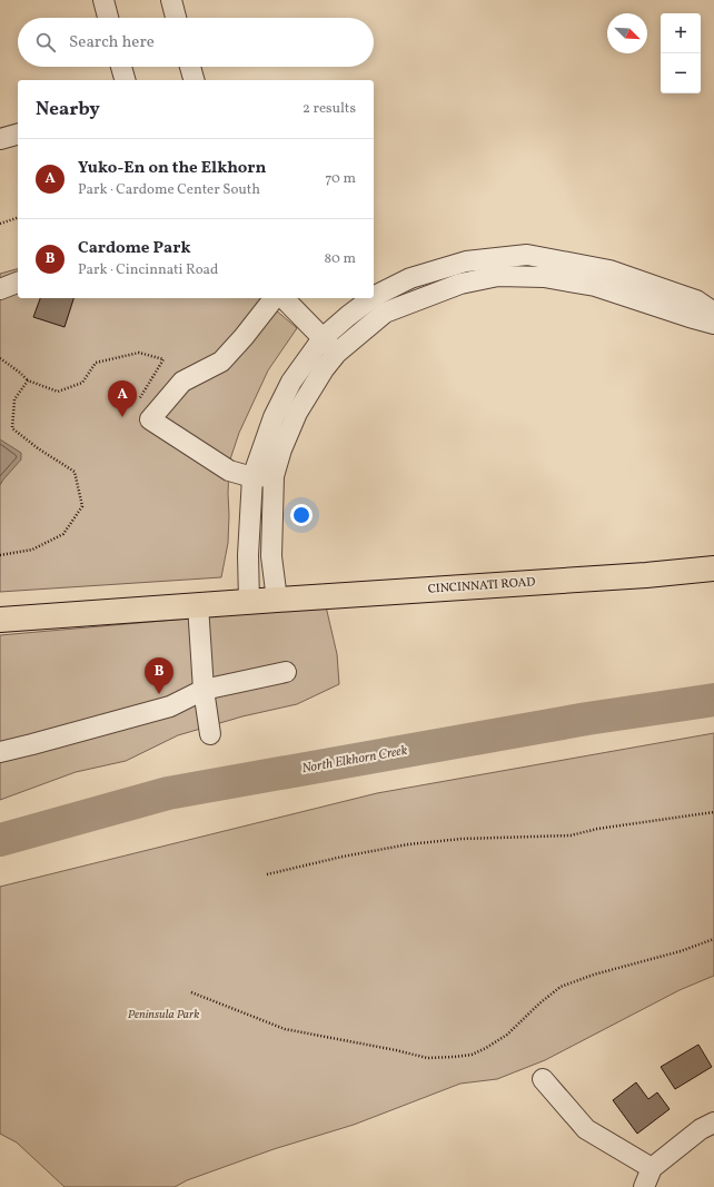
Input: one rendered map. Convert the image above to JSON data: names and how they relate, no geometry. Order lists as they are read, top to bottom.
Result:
{
  "streets": {
    "main road": ["CINCINNATI ROAD"]
  },
  "water": ["North Elkhorn Creek"],
  "parks": ["Peninsula Park"],
  "north": "bottom right",
  "page": {
    "map_buttons": ["+", "−"],
    "search": "Search here",
    "heading": ["Nearby", "2 results"],
    "list": [
      {
        "mark": "A",
        "name": "Yuko-En on the Elkhorn",
        "note": "Park · Cardome Center South",
        "value": "70 m"
      },
      {
        "mark": "B",
        "name": "Cardome Park",
        "note": "Park · Cincinnati Road",
        "value": "80 m"
      }
    ],
    "pins": ["A", "B"]
  }
}
